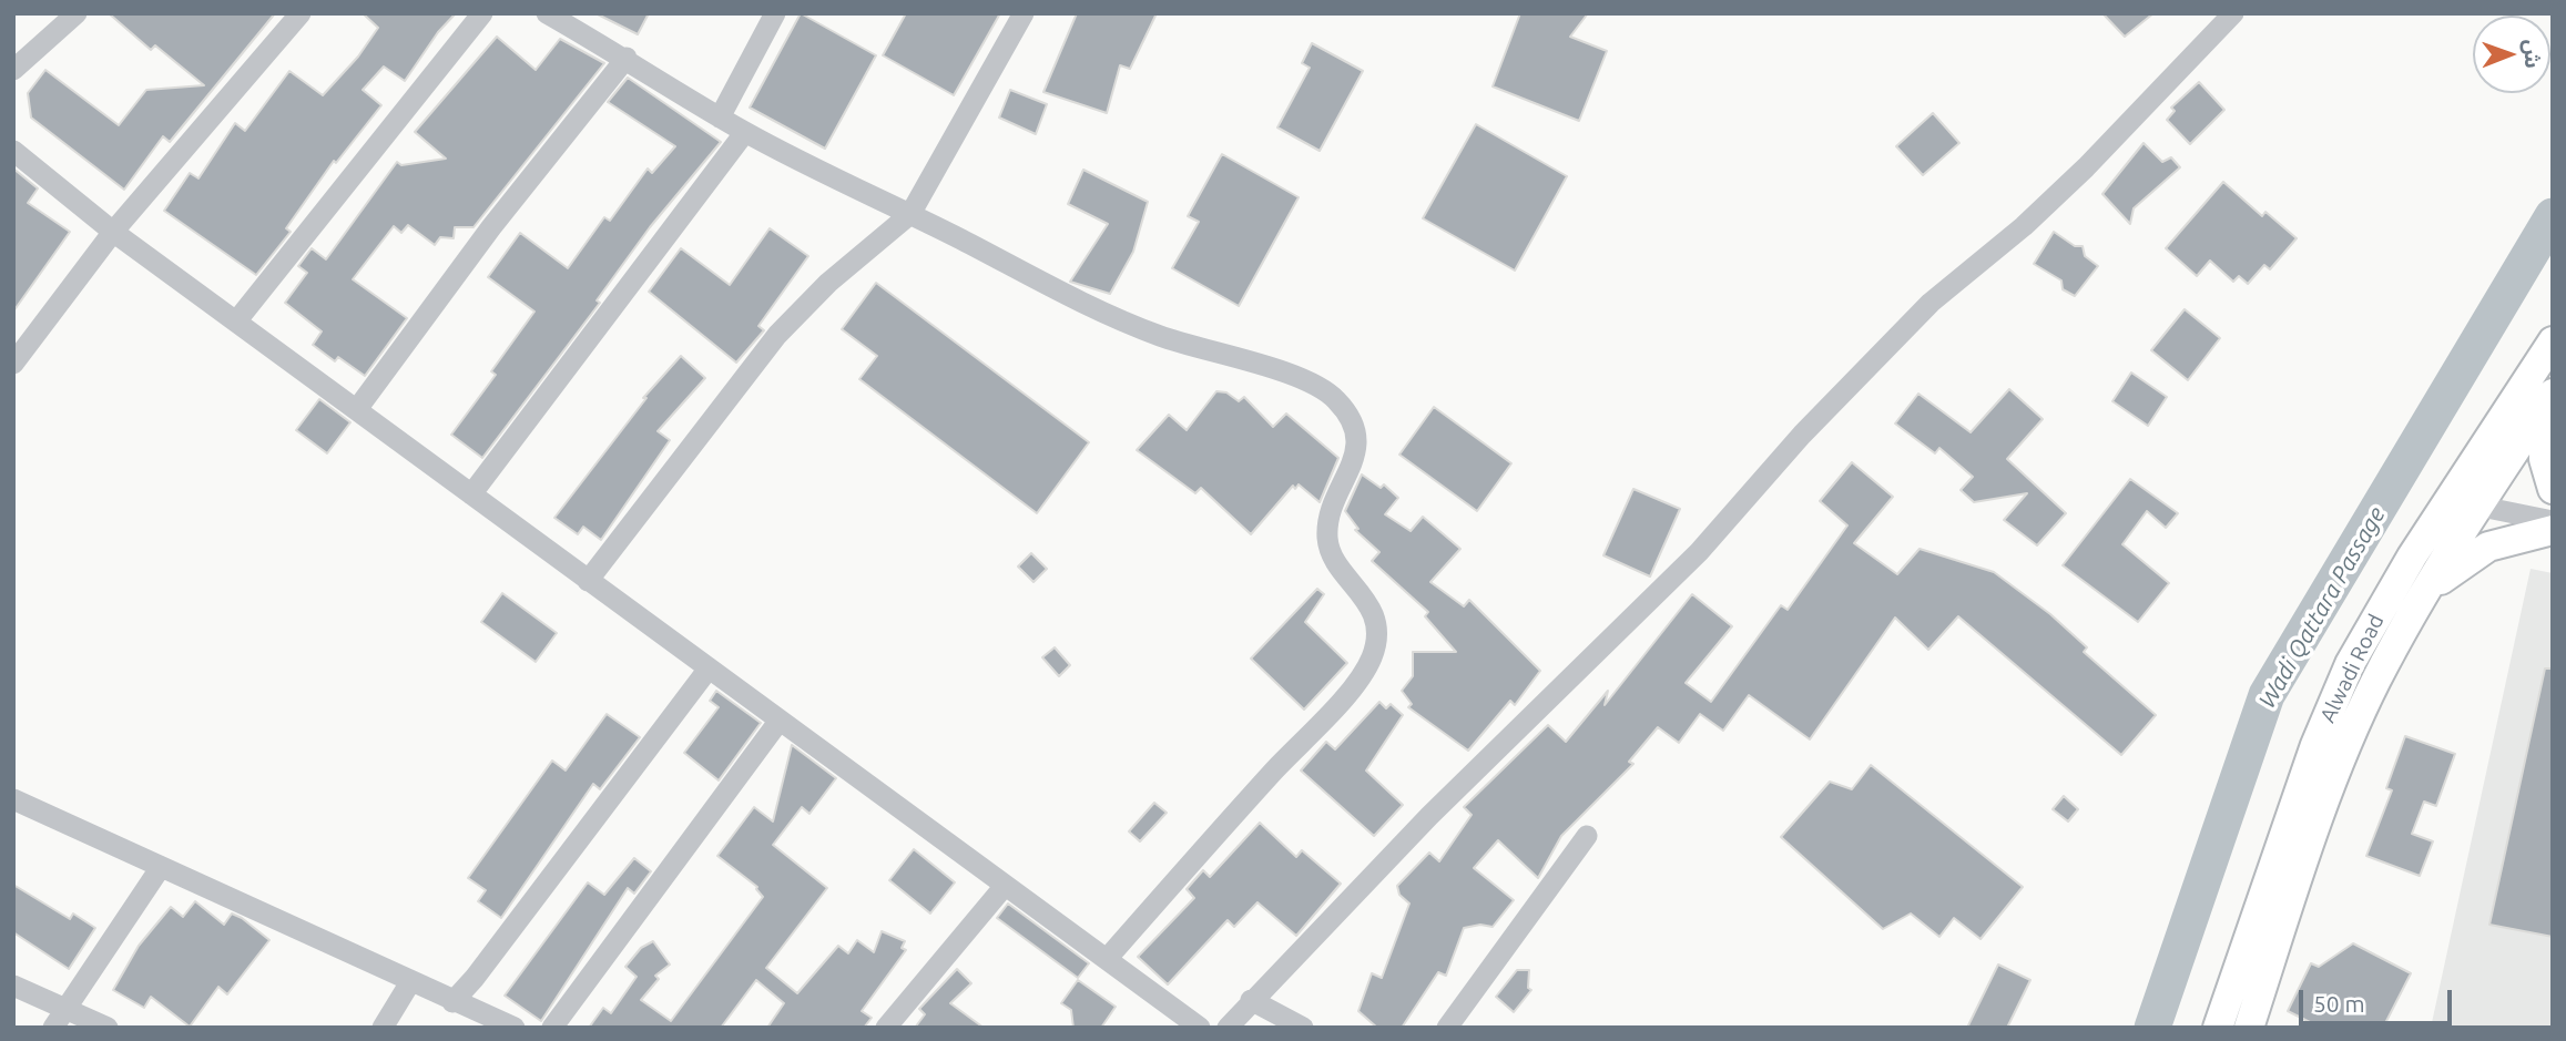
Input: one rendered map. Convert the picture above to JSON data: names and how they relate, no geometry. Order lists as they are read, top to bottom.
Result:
{
  "streets": {
    "main road": ["Alwadi Road"]
  },
  "water": ["Wadi Qattara Passage"],
  "scale_bar": "50 m",
  "north": "right"
}
